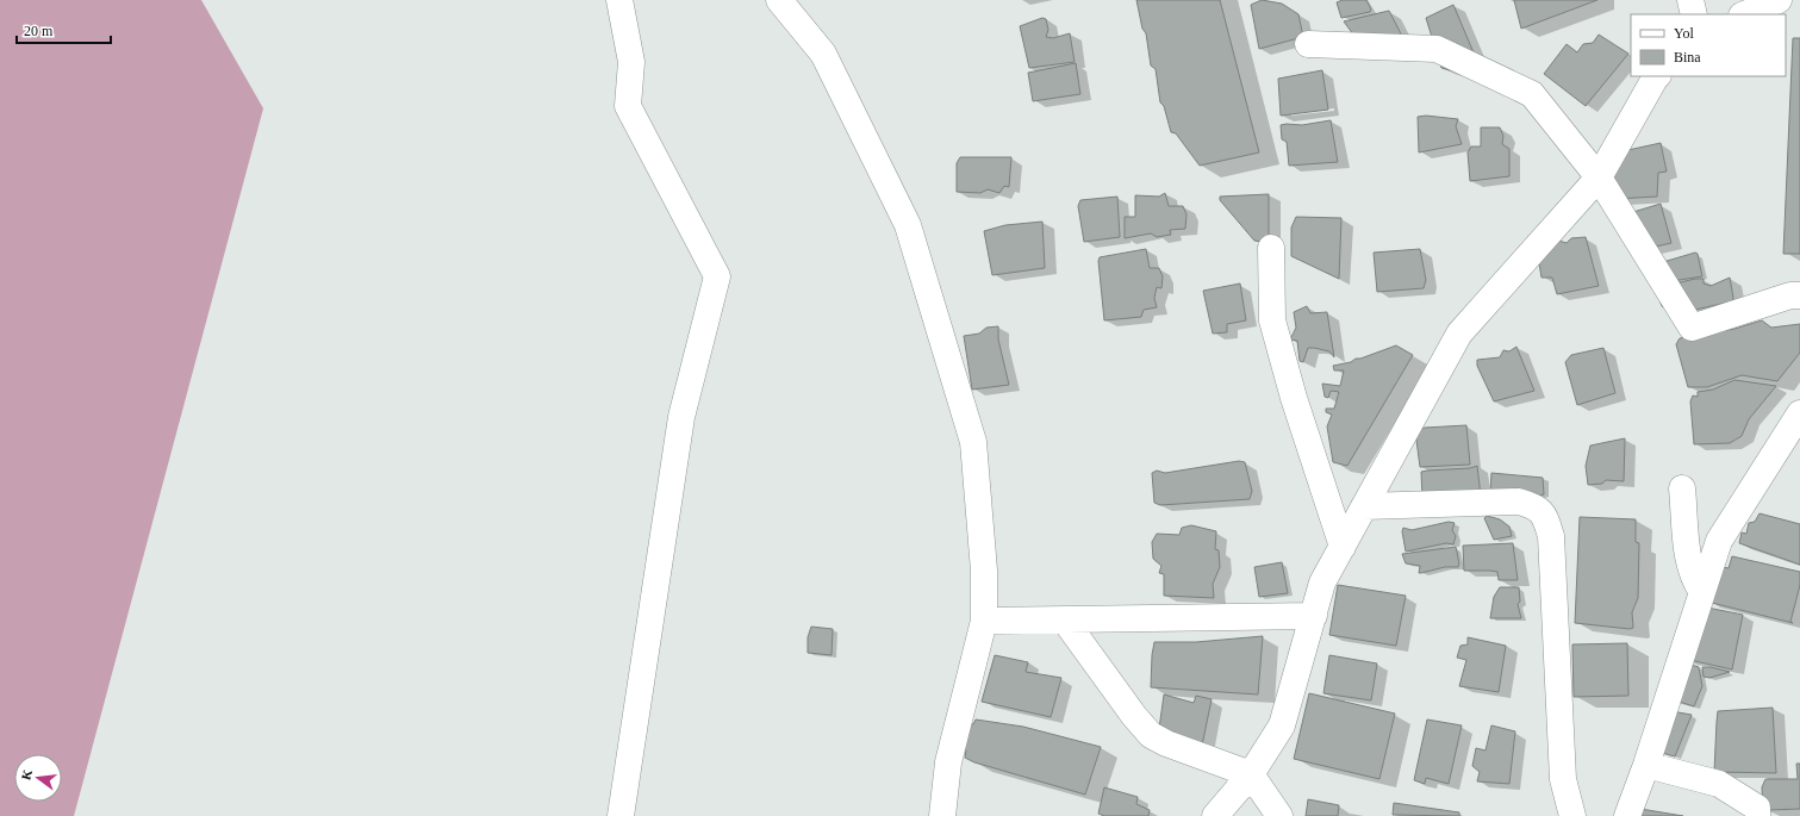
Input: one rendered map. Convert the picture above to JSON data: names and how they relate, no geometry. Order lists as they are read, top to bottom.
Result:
{
  "legend": ["Yol", "Bina"],
  "scale_bar": "20 m",
  "north": "left"
}
